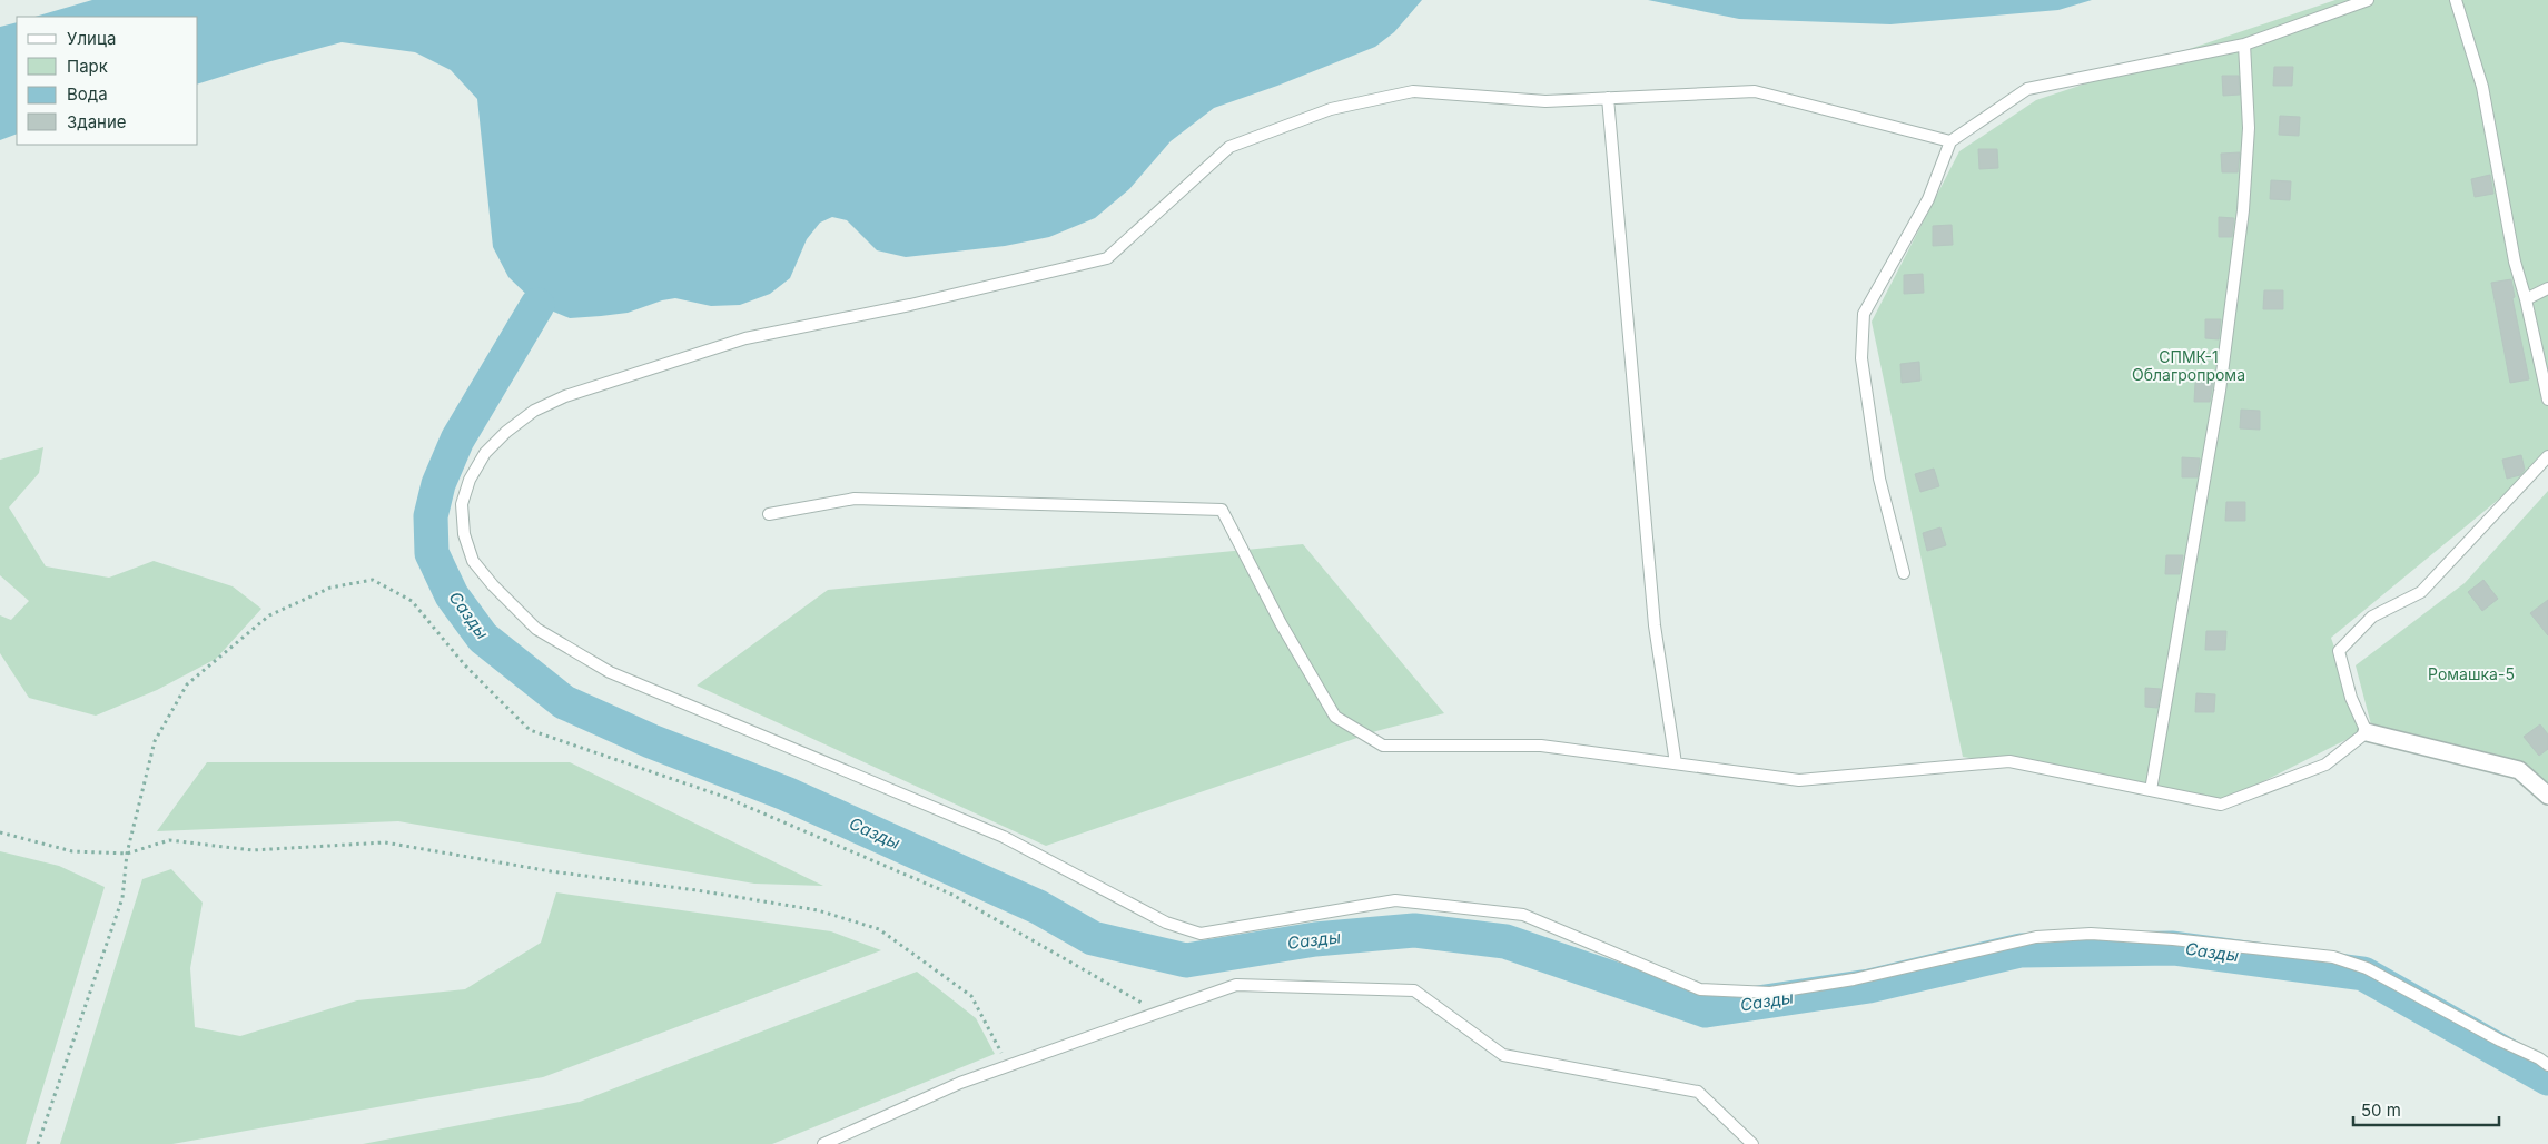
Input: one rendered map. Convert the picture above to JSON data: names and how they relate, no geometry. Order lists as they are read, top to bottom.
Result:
{
  "water": ["Сазды"],
  "parks": ["СПМК-1 Облагропрома", "Ромашка-5"],
  "legend": [
    "Улица",
    "Парк",
    "Вода",
    "Здание"
  ],
  "scale_bar": "50 m"
}
